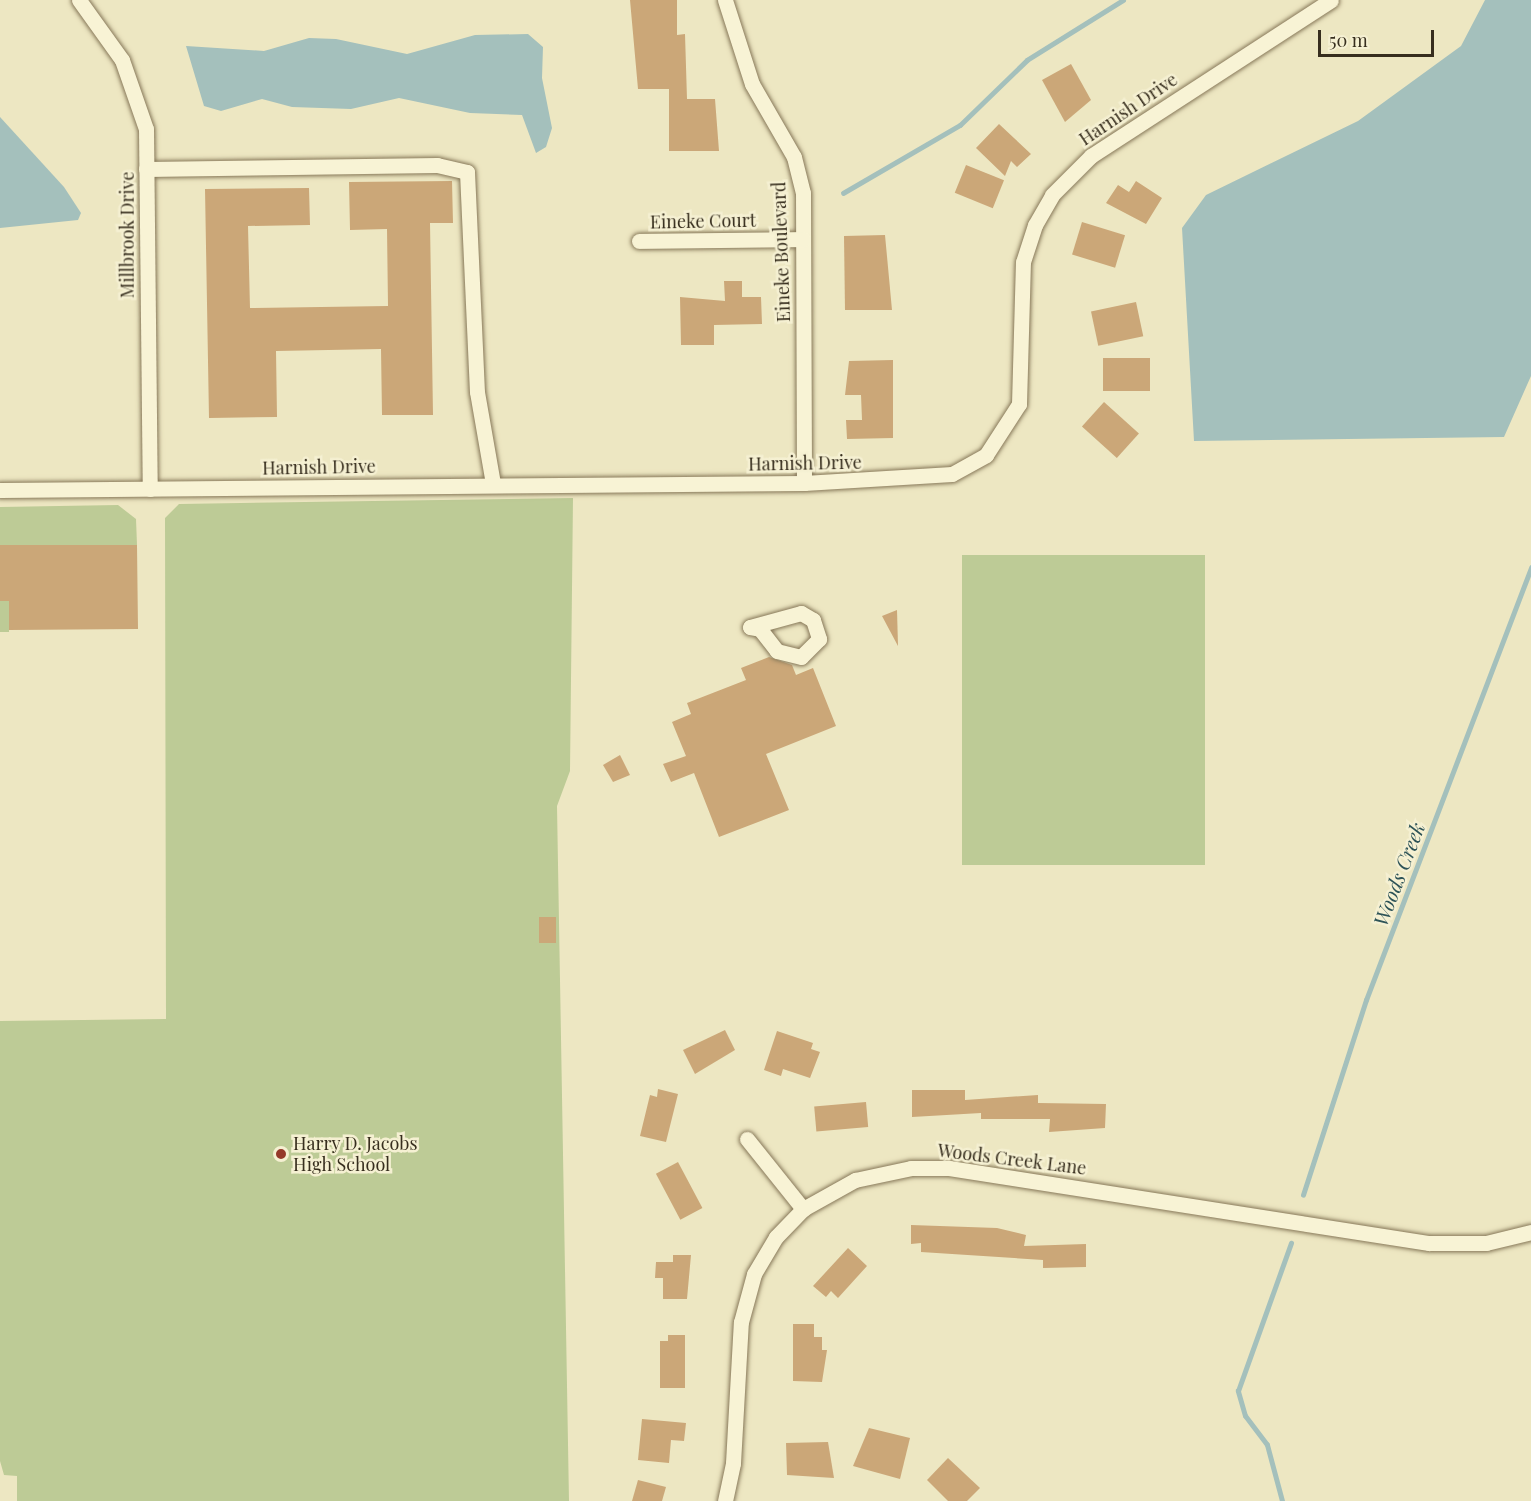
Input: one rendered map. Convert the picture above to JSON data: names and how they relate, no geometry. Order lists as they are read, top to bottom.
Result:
{
  "streets": {
    "street": [
      "Harnish Drive",
      "Eineke Court",
      "Millbrook Drive",
      "Eineke Boulevard",
      "Woods Creek Lane"
    ]
  },
  "crossings": [
    ["Harnish Drive", "Millbrook Drive"],
    ["Harnish Drive", "Eineke Boulevard"],
    ["Eineke Court", "Eineke Boulevard"]
  ],
  "water": ["Woods Creek"],
  "places": ["Harry D. Jacobs High School"],
  "scale_bar": "50 m"
}
